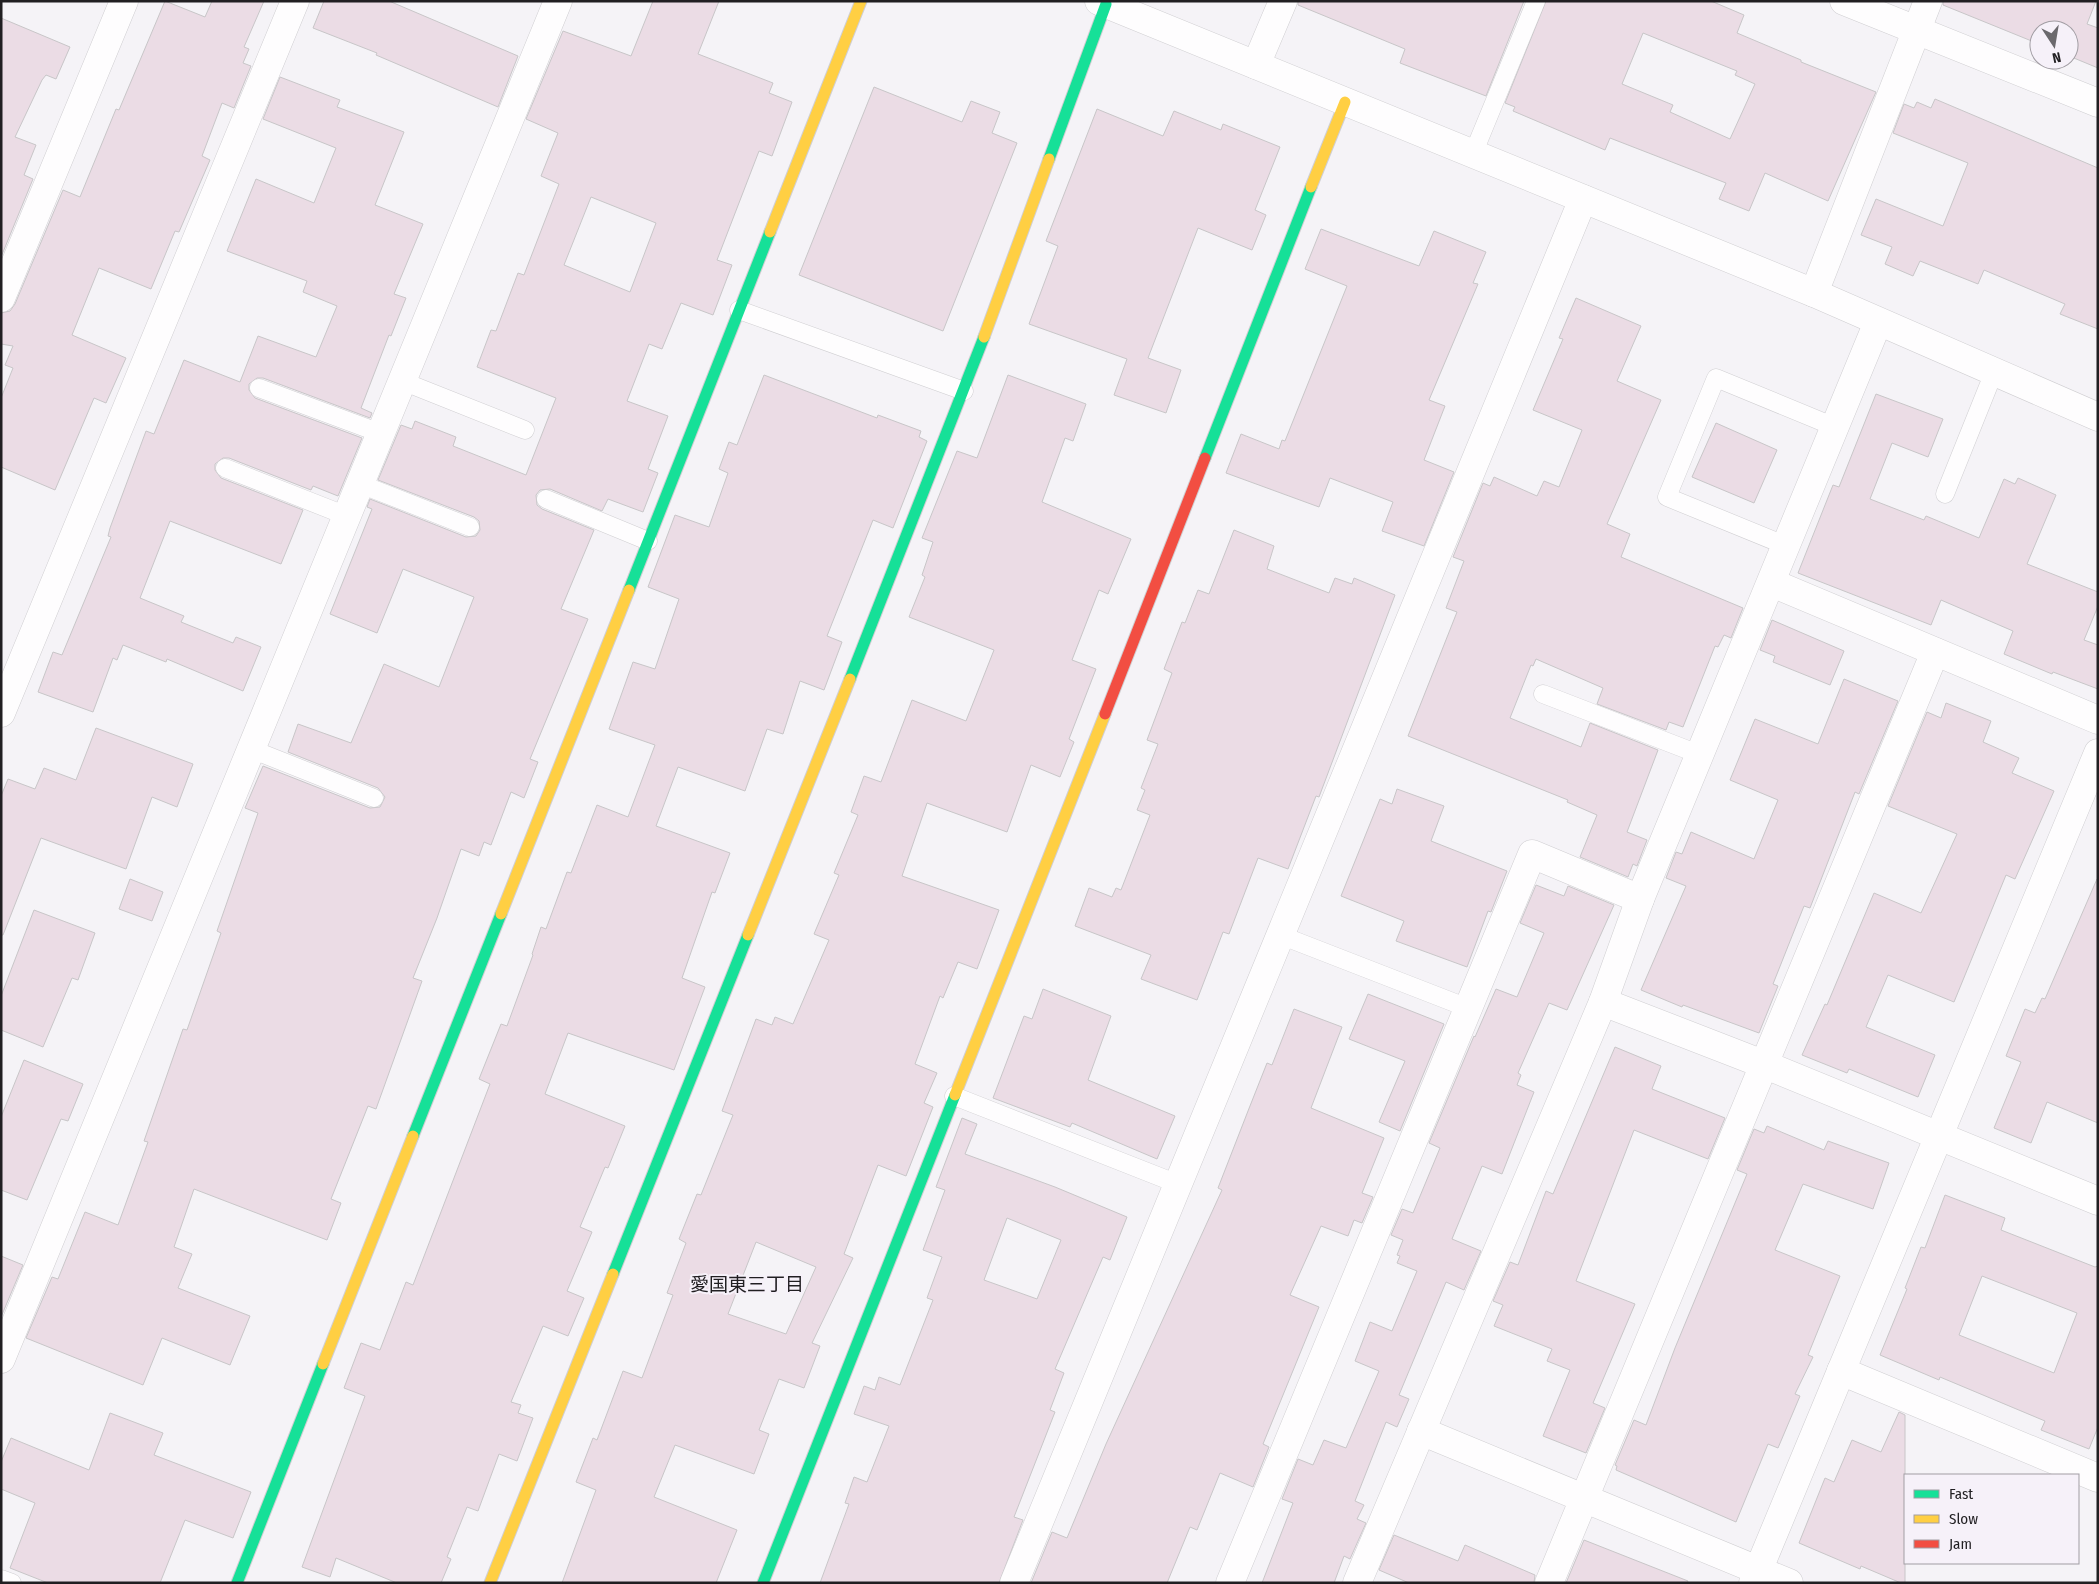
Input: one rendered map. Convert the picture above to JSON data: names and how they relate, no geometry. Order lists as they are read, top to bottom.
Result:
{
  "districts": ["愛国東三丁目"],
  "legend": ["Fast", "Slow", "Jam"],
  "north": "bottom"
}
